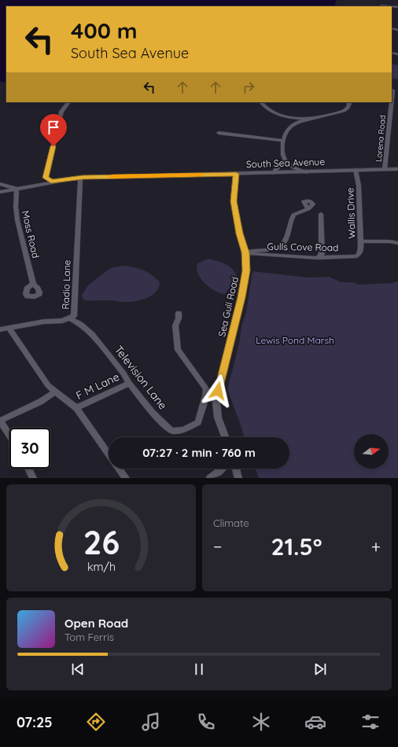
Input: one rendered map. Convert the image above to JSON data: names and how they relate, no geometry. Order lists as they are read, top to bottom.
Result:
{
  "streets": {
    "street": [
      "Lorena Road",
      "South Sea Avenue",
      "Wallis Drive",
      "Moss Road",
      "Gulls Cove Road",
      "Radio Lane",
      "Sea Gull Road",
      "Television Lane",
      "F M Lane"
    ]
  },
  "crossings": [
    ["Lorena Road", "South Sea Avenue"],
    ["South Sea Avenue", "Wallis Drive"],
    ["South Sea Avenue", "Radio Lane"],
    ["South Sea Avenue", "Sea Gull Road"],
    ["Wallis Drive", "Gulls Cove Road"],
    ["Gulls Cove Road", "Sea Gull Road"],
    ["Radio Lane", "Television Lane"],
    ["Television Lane", "F M Lane"]
  ],
  "parks": ["Lewis Pond Marsh"],
  "north": "right",
  "page": {
    "turn": ["400 m", "South Sea Avenue"],
    "limit": "30",
    "trip": "07:27 · 2 min · 760 m",
    "tile": "Climate",
    "heat": ["−", "21.5°", "+"],
    "song": ["Open Road", "Tom Ferris"],
    "tabs": "07:25",
    "gauge": ["26", "km/h"]
  }
}
